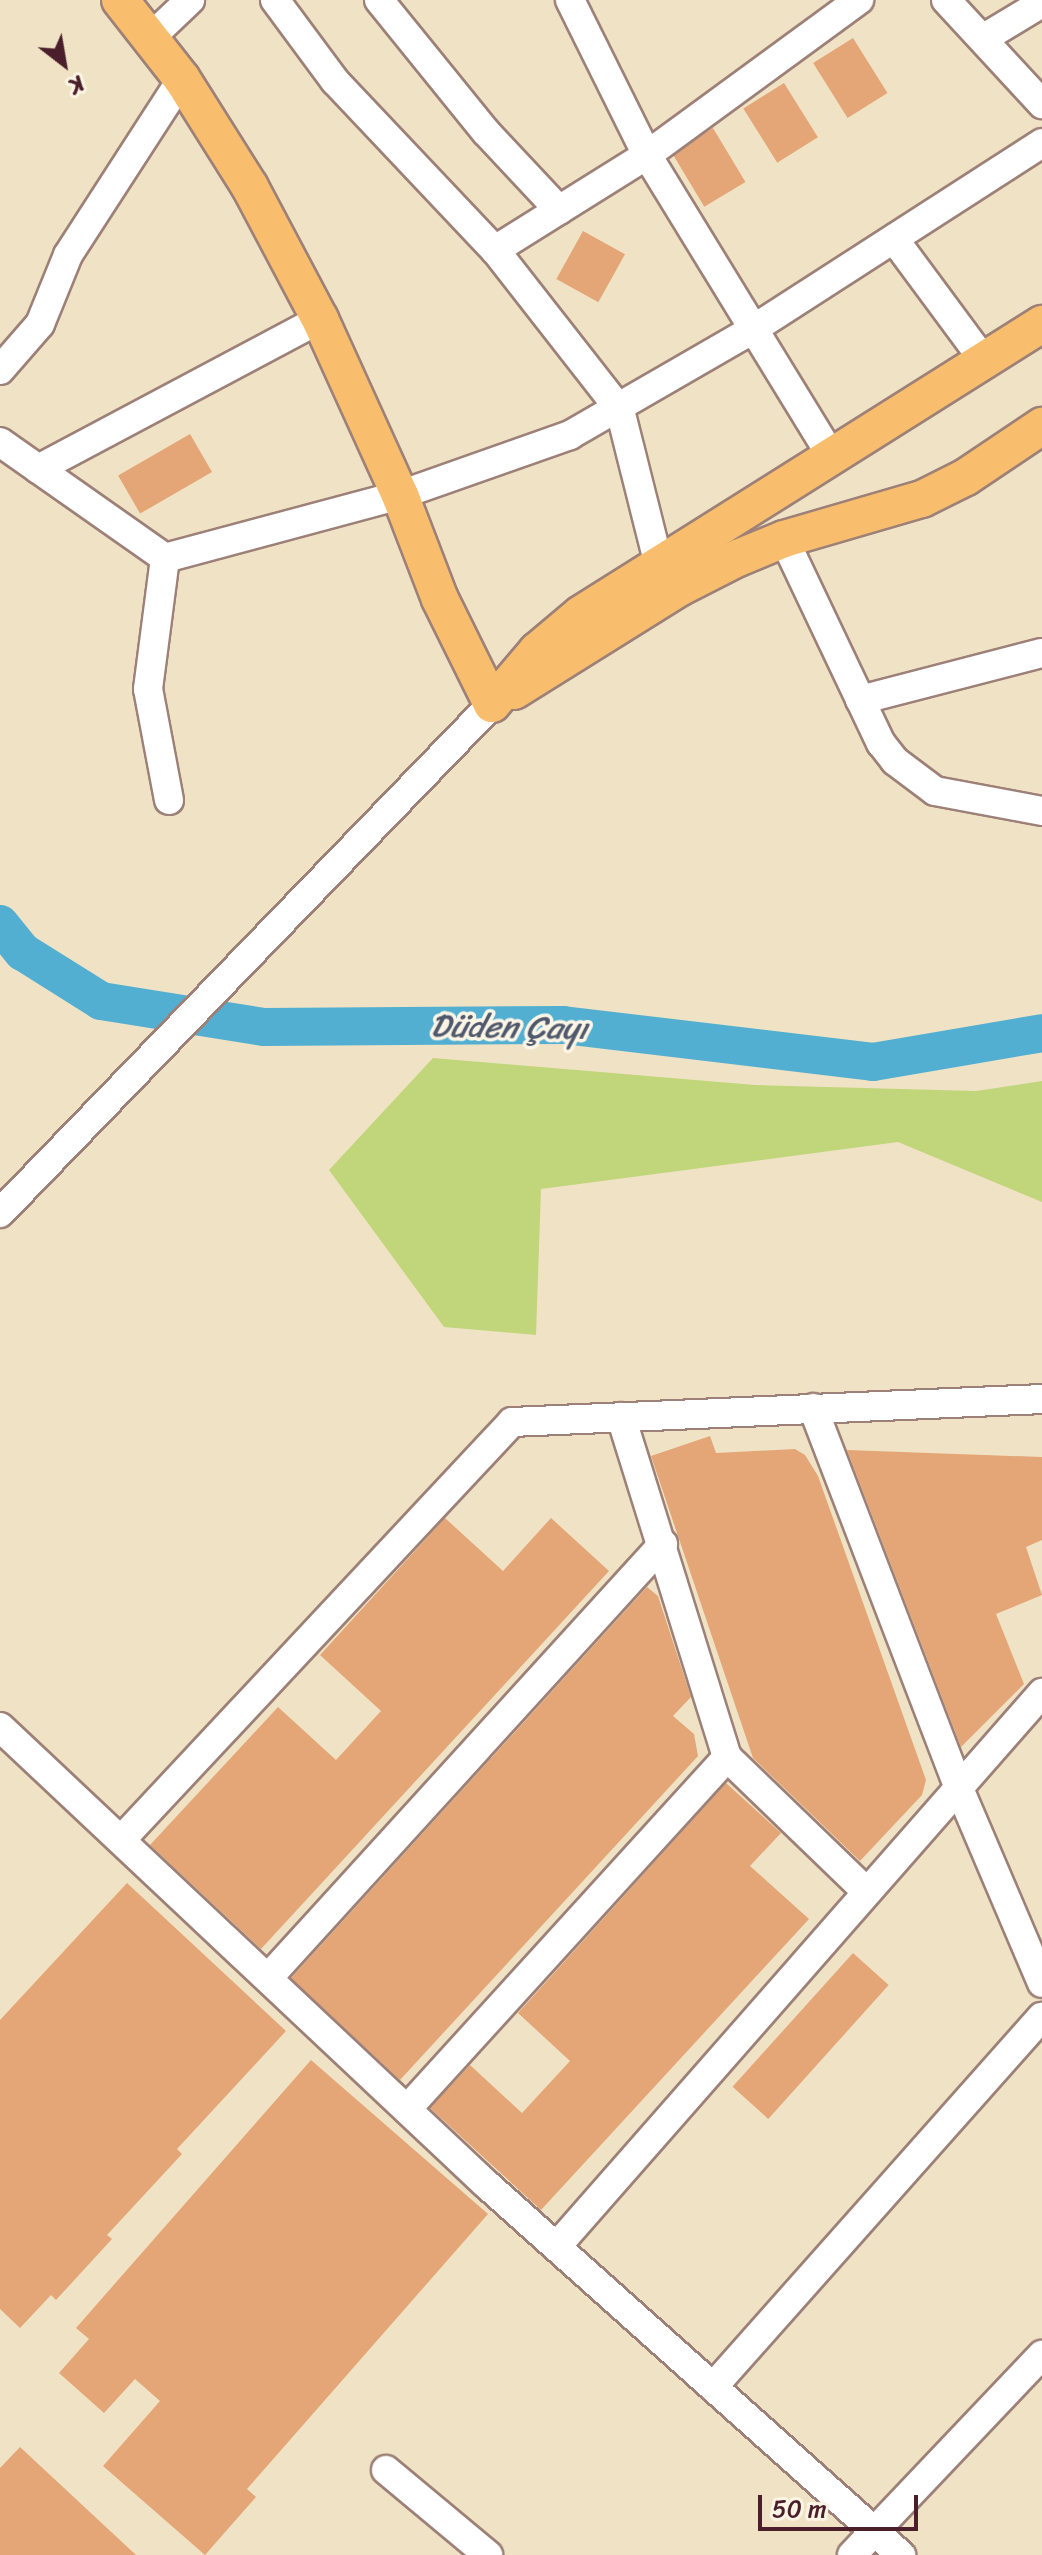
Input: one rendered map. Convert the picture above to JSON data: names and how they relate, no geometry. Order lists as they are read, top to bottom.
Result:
{
  "water": ["Düden Çayı"],
  "scale_bar": "50 m",
  "north": "bottom right"
}
